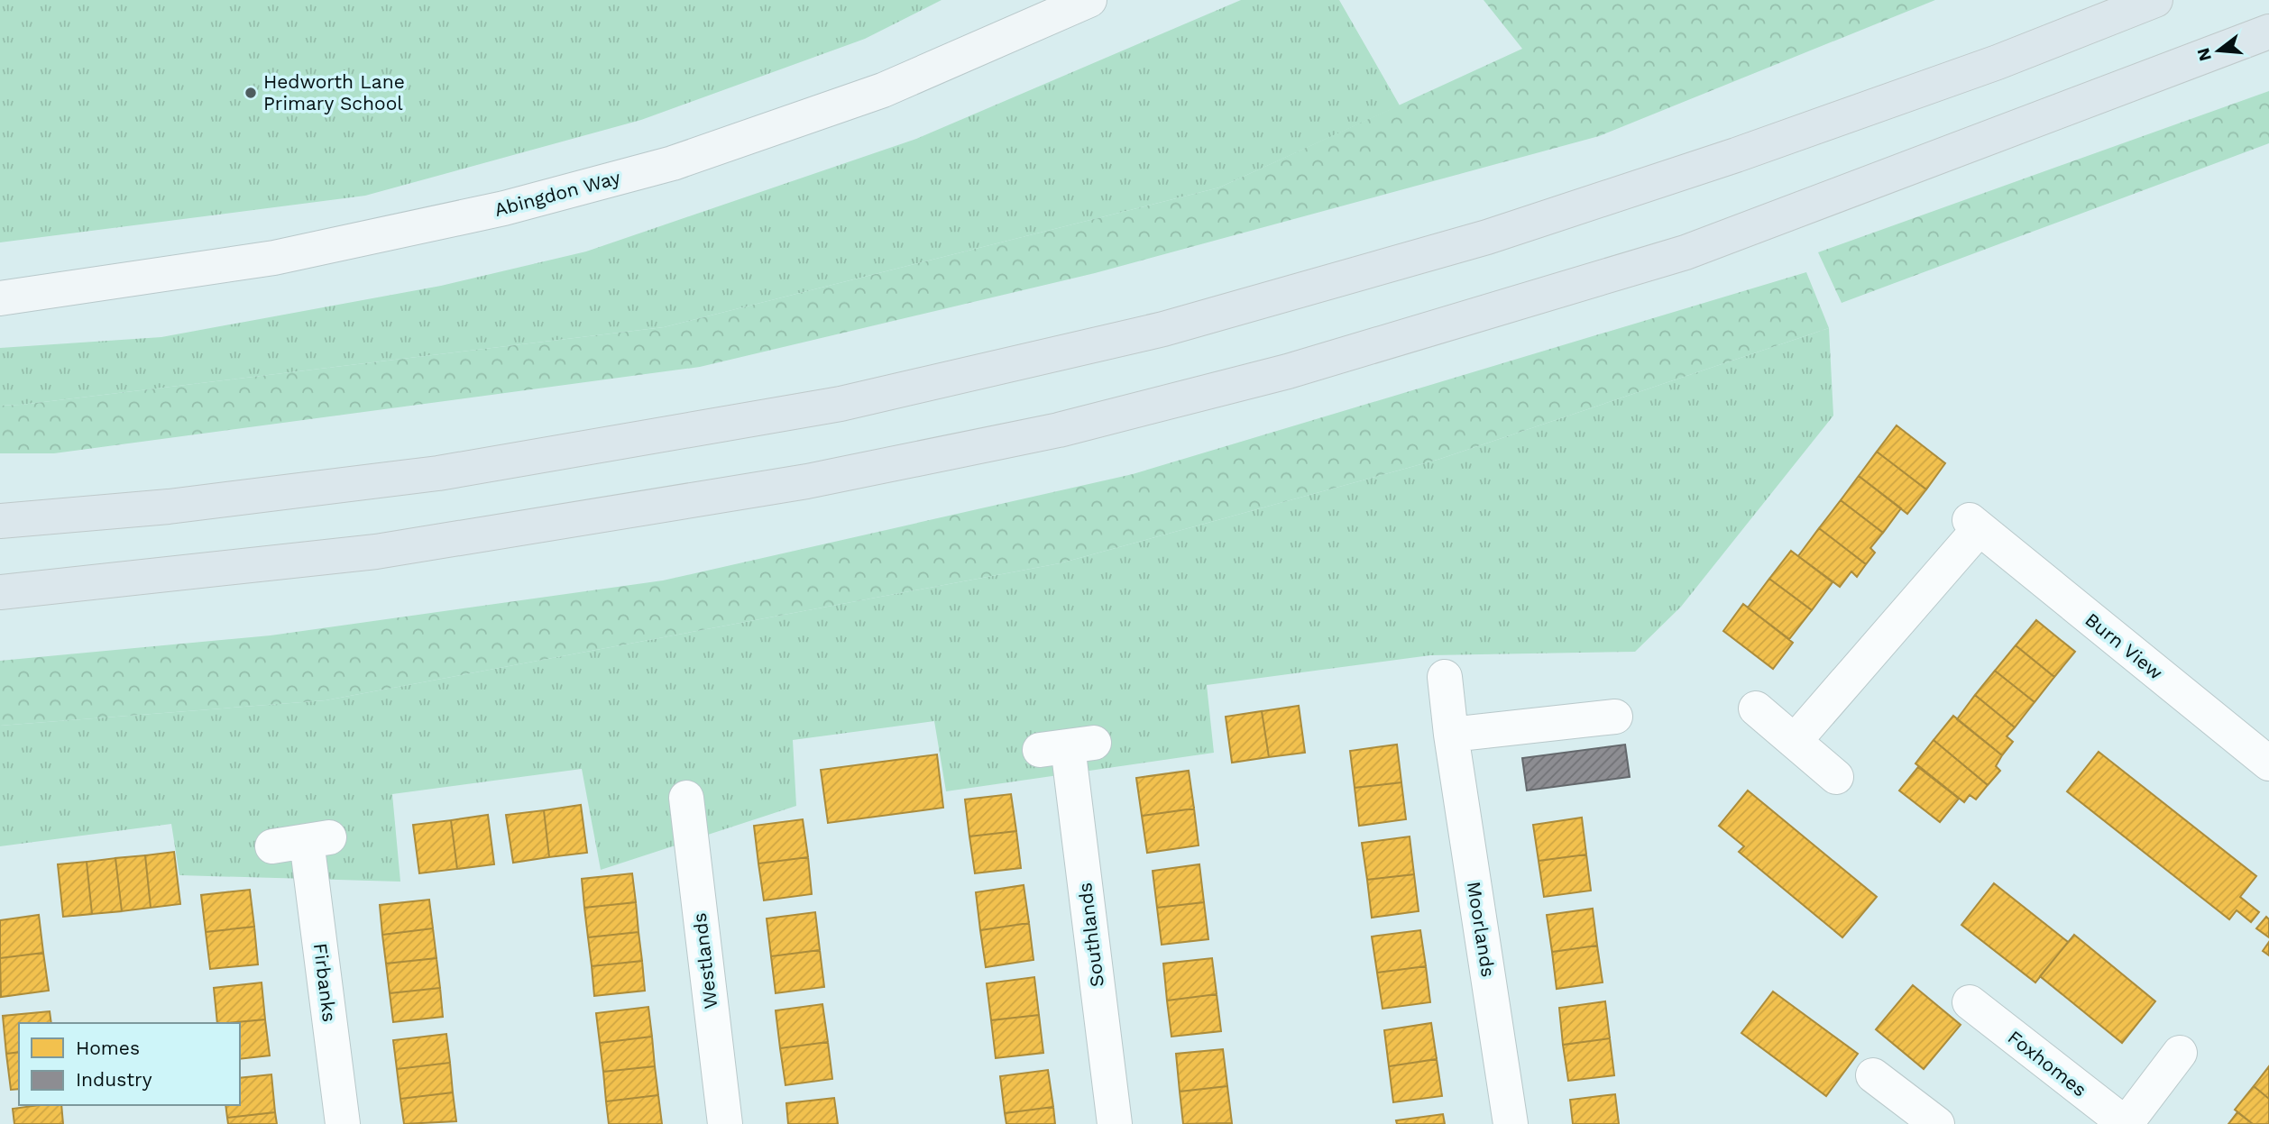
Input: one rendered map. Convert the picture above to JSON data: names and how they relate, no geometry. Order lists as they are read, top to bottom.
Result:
{
  "streets": {
    "street": [
      "Abingdon Way",
      "Burn View",
      "Moorlands",
      "Southlands",
      "Westlands",
      "Firbanks",
      "Foxhomes"
    ]
  },
  "places": ["Hedworth Lane Primary School"],
  "legend": ["Homes", "Industry"],
  "north": "left"
}
